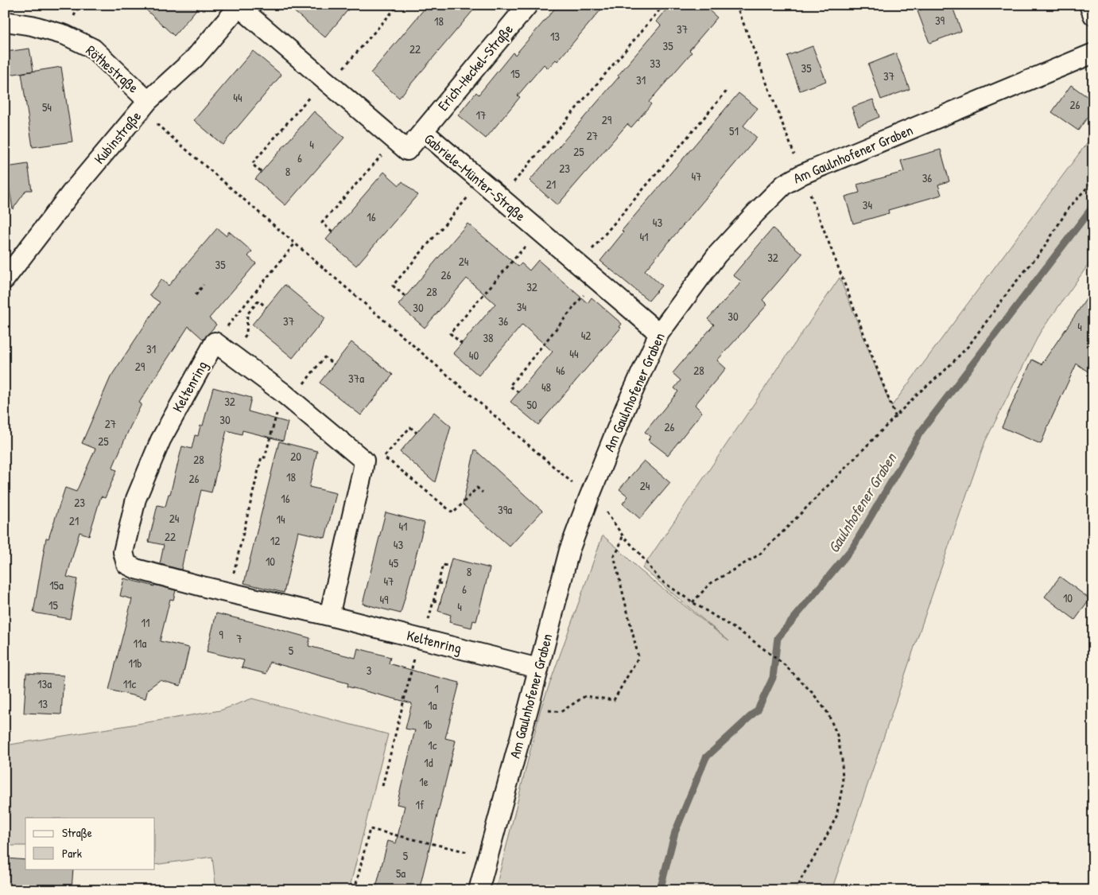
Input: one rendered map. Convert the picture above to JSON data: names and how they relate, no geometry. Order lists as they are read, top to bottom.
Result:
{
  "streets": {
    "street": [
      "Erich-Heckel-Straße",
      "Röthestraße",
      "Kubinstraße",
      "Am Gaulnhofener Graben",
      "Gabriele-Münter-Straße",
      "Keltenring"
    ]
  },
  "crossings": [
    ["Erich-Heckel-Straße", "Gabriele-Münter-Straße"],
    ["Röthestraße", "Kubinstraße"],
    ["Kubinstraße", "Gabriele-Münter-Straße"],
    ["Am Gaulnhofener Graben", "Gabriele-Münter-Straße"],
    ["Am Gaulnhofener Graben", "Keltenring"]
  ],
  "water": ["Gaulnhofener Graben"],
  "house_numbers": [
    "39",
    "18",
    "37",
    "13",
    "35",
    "22",
    "33",
    "35",
    "15",
    "37",
    "31",
    "44",
    "26",
    "54",
    "17",
    "29",
    "51",
    "27",
    "4",
    "25",
    "6",
    "23",
    "8",
    "47",
    "36",
    "21",
    "34",
    "16",
    "43",
    "41",
    "32",
    "24",
    "35",
    "26",
    "32",
    "28",
    "34",
    "30",
    "30",
    "37",
    "36",
    "4",
    "42",
    "38",
    "31",
    "44",
    "40",
    "29",
    "46",
    "28",
    "37a",
    "48",
    "32",
    "50",
    "30",
    "27",
    "26",
    "25",
    "20",
    "28",
    "18",
    "26",
    "24",
    "16",
    "23",
    "39a",
    "24",
    "14",
    "21",
    "41",
    "22",
    "12",
    "43",
    "10",
    "45",
    "8",
    "47",
    "15a",
    "6",
    "10",
    "49",
    "15",
    "4",
    "11",
    "9",
    "7",
    "11a",
    "5",
    "11b",
    "3",
    "13a",
    "11c",
    "1",
    "13",
    "1a",
    "1b",
    "1c",
    "1d",
    "1e",
    "1f",
    "5",
    "5a"
  ],
  "legend": ["Straße", "Park"]
}
